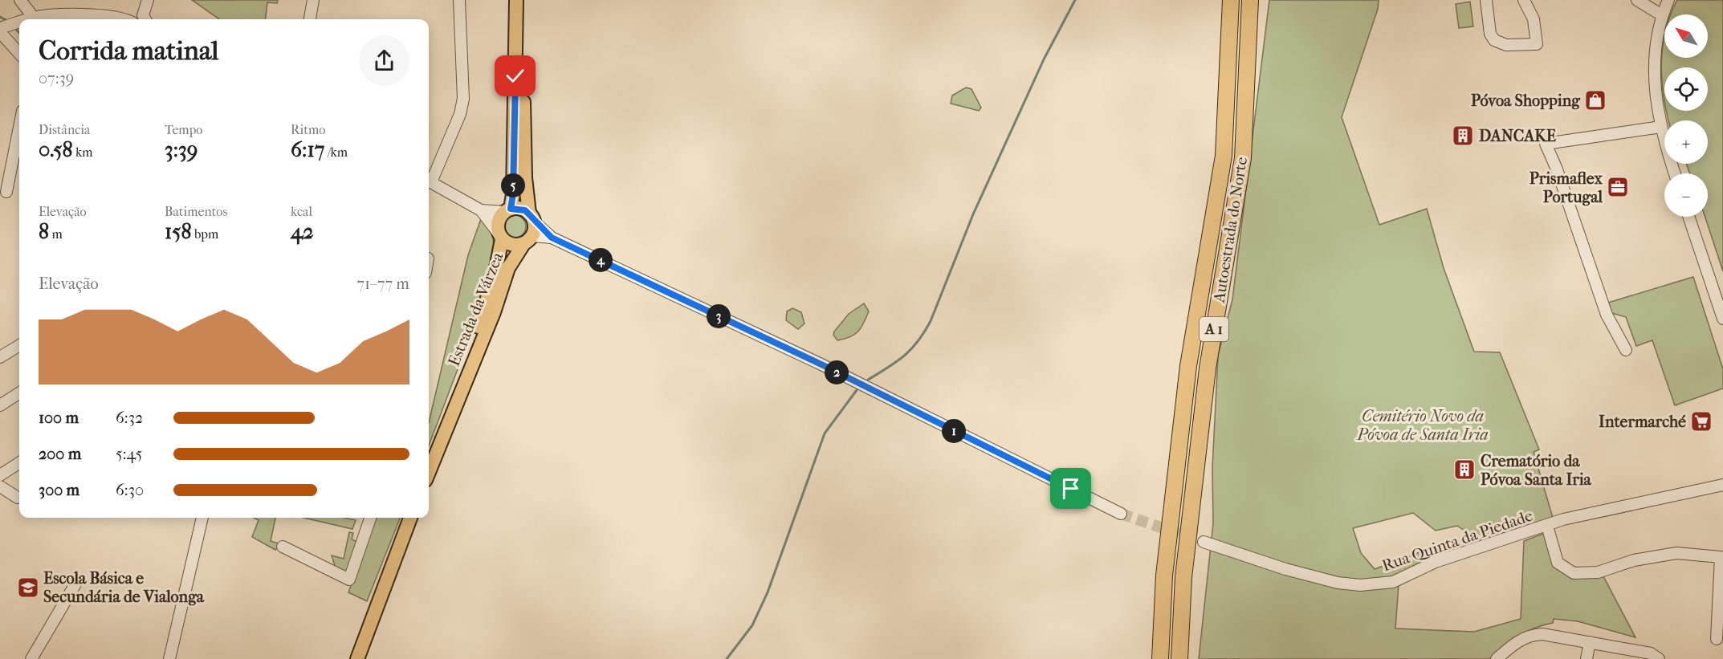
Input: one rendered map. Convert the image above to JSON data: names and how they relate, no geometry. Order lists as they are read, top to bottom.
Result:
{
  "streets": {
    "highway": ["Autoestrada do Norte", "A 1"],
    "main road": ["Estrada da Várzea"],
    "street": ["Rua Quinta da Piedade"]
  },
  "parks": ["Cemitério Novo da Póvoa de Santa Iria"],
  "places": {
    "shop": ["Póvoa Shopping"],
    "building": ["DANCAKE", "Crematório da Póvoa Santa Iria"],
    "office": ["Prismaflex Portugal"],
    "supermarket": ["Intermarché"],
    "school or university": ["Escola Básica e Secundária de Vialonga"]
  },
  "north": "top left",
  "page": {
    "map_buttons": ["+", "−"],
    "heading": ["Corrida matinal", "07:39"],
    "stats": [
      ["Distância", "0.58 km"],
      ["Tempo", "3:39"],
      ["Ritmo", "6:17 /km"],
      ["Elevação", "8 m"],
      ["Batimentos", "158 bpm"],
      ["kcal", "42"]
    ],
    "pins": [
      "5",
      "4",
      "3",
      "2",
      "1"
    ],
    "chart": ["Elevação", "71–77 m"],
    "list": [
      {
        "name": "100 m",
        "note": "6:32"
      },
      {
        "name": "200 m",
        "note": "5:45"
      },
      {
        "name": "300 m",
        "note": "6:30"
      }
    ]
  }
}
